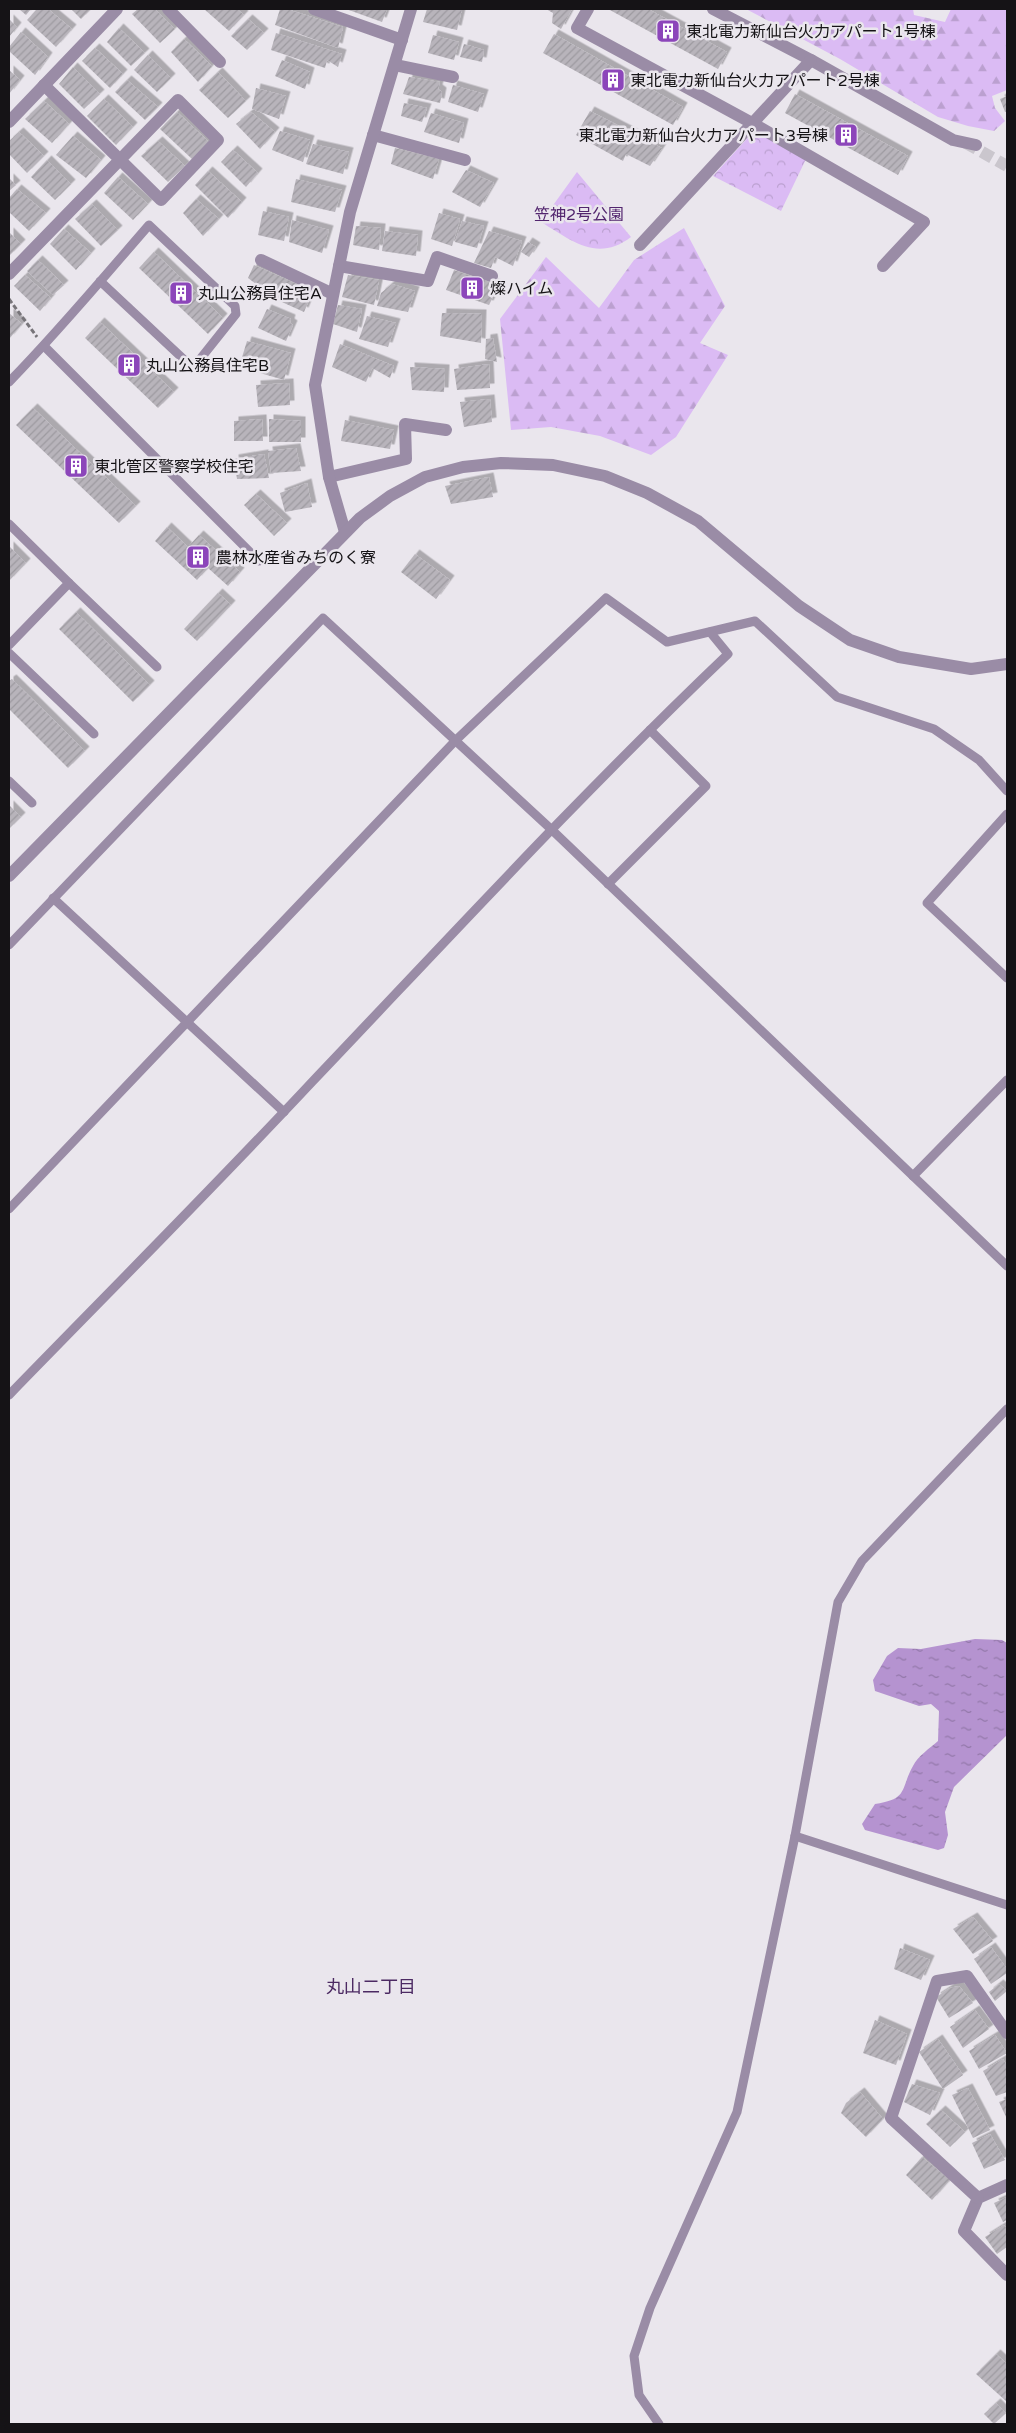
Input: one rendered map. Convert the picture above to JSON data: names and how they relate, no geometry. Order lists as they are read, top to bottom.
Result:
{
  "districts": ["丸山二丁目"],
  "parks": ["笠神2号公園"],
  "places": {
    "building": [
      "東北電力新仙台火力アパート1号棟",
      "東北電力新仙台火力アパート2号棟",
      "東北電力新仙台火力アパート3号棟",
      "燦ハイム",
      "丸山公務員住宅A",
      "丸山公務員住宅B",
      "東北管区警察学校住宅",
      "農林水産省みちのく寮"
    ]
  }
}
